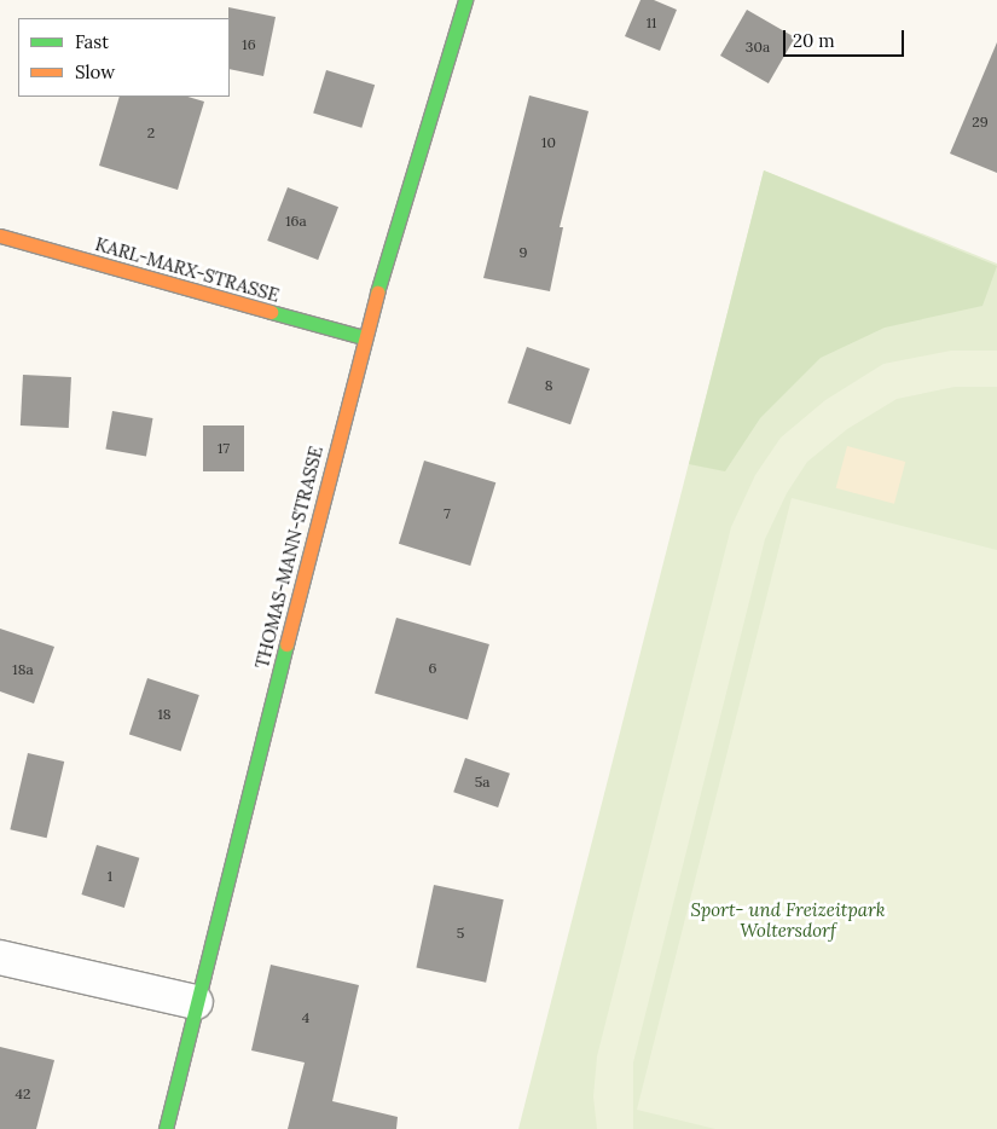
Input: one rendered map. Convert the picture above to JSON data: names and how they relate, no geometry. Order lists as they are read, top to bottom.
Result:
{
  "streets": {
    "street": ["KARL-MARX-STRASSE", "THOMAS-MANN-STRASSE"]
  },
  "crossings": [
    ["KARL-MARX-STRASSE", "THOMAS-MANN-STRASSE"]
  ],
  "parks": ["Sport- und Freizeitpark Woltersdorf"],
  "house_numbers": [
    "11",
    "16",
    "30a",
    "29",
    "2",
    "10",
    "16a",
    "9",
    "8",
    "17",
    "7",
    "6",
    "18a",
    "18",
    "5a",
    "1",
    "5",
    "4",
    "42"
  ],
  "legend": ["Fast", "Slow"],
  "scale_bar": "20 m"
}
